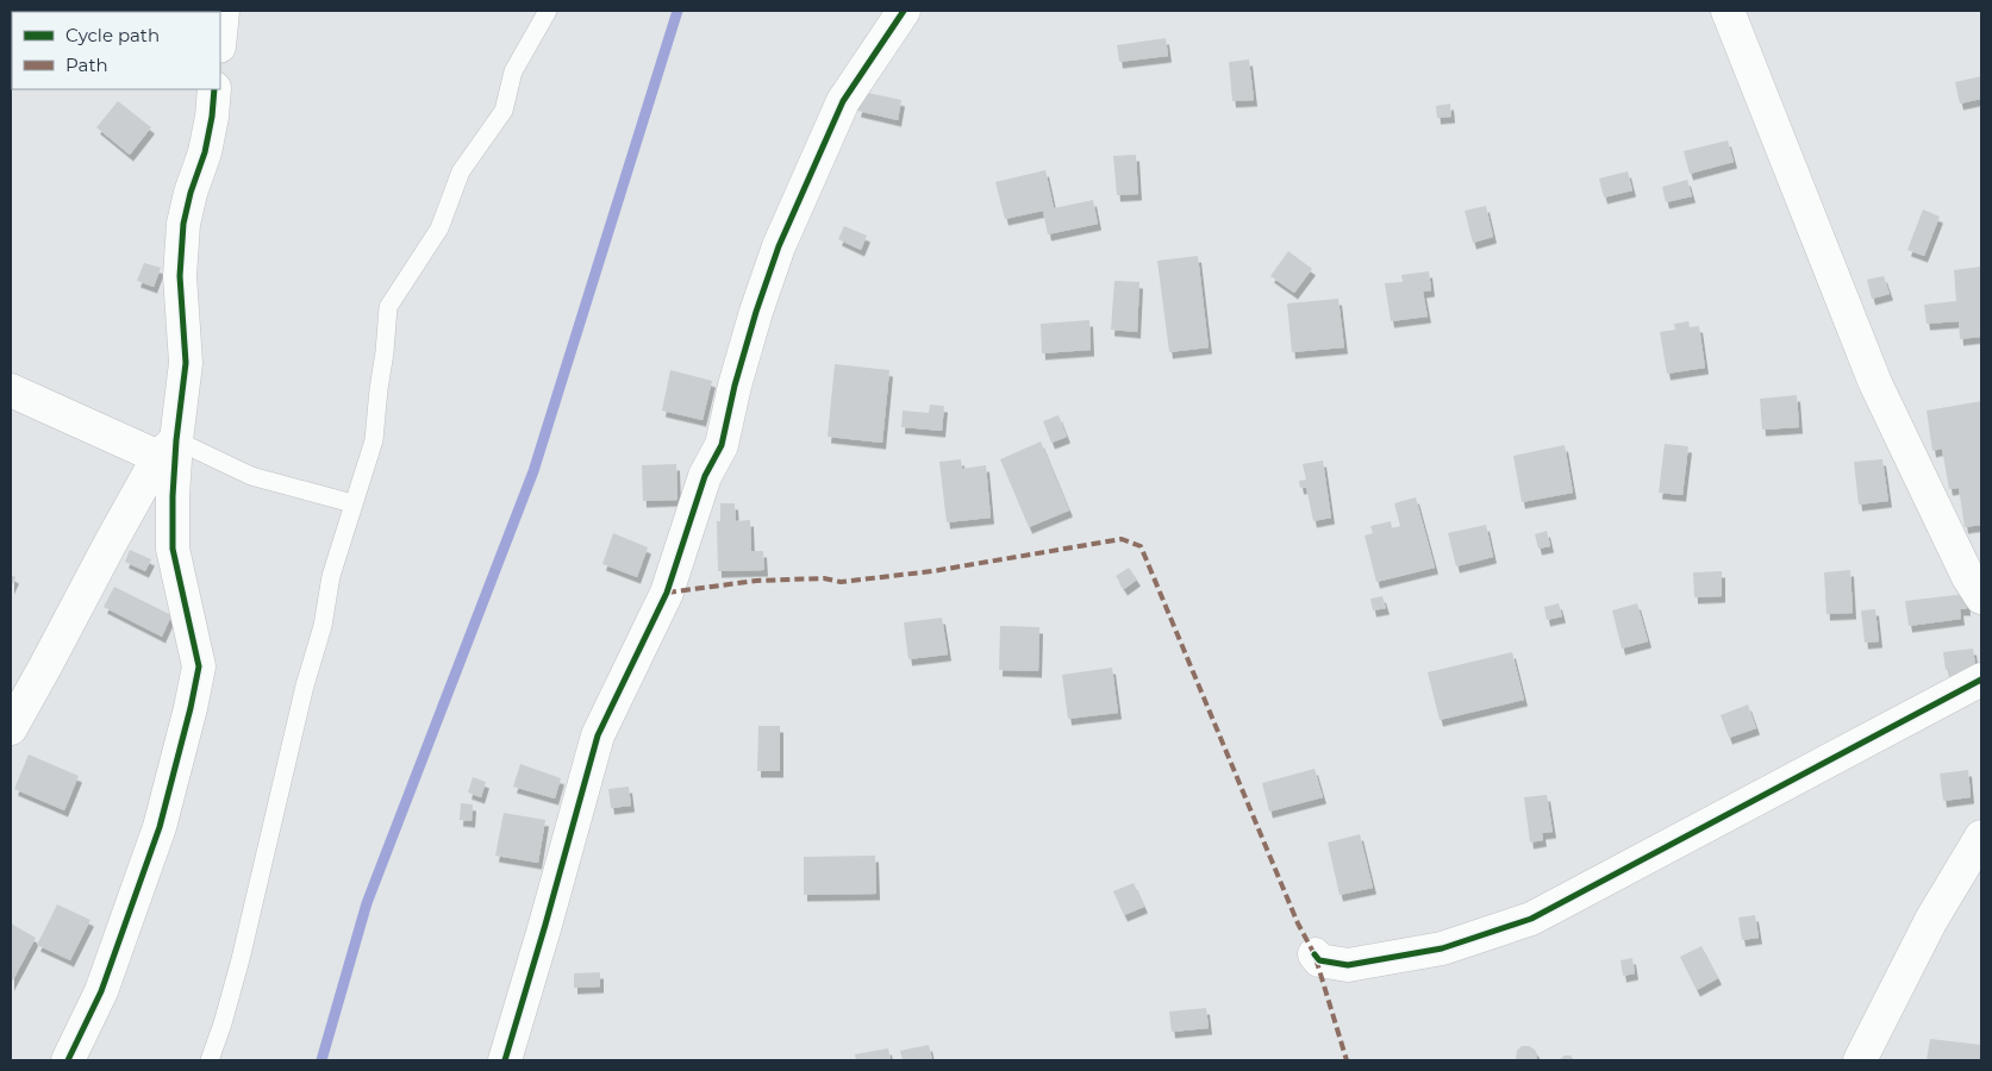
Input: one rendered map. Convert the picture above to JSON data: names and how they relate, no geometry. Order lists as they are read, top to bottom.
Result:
{
  "legend": ["Cycle path", "Path"]
}
